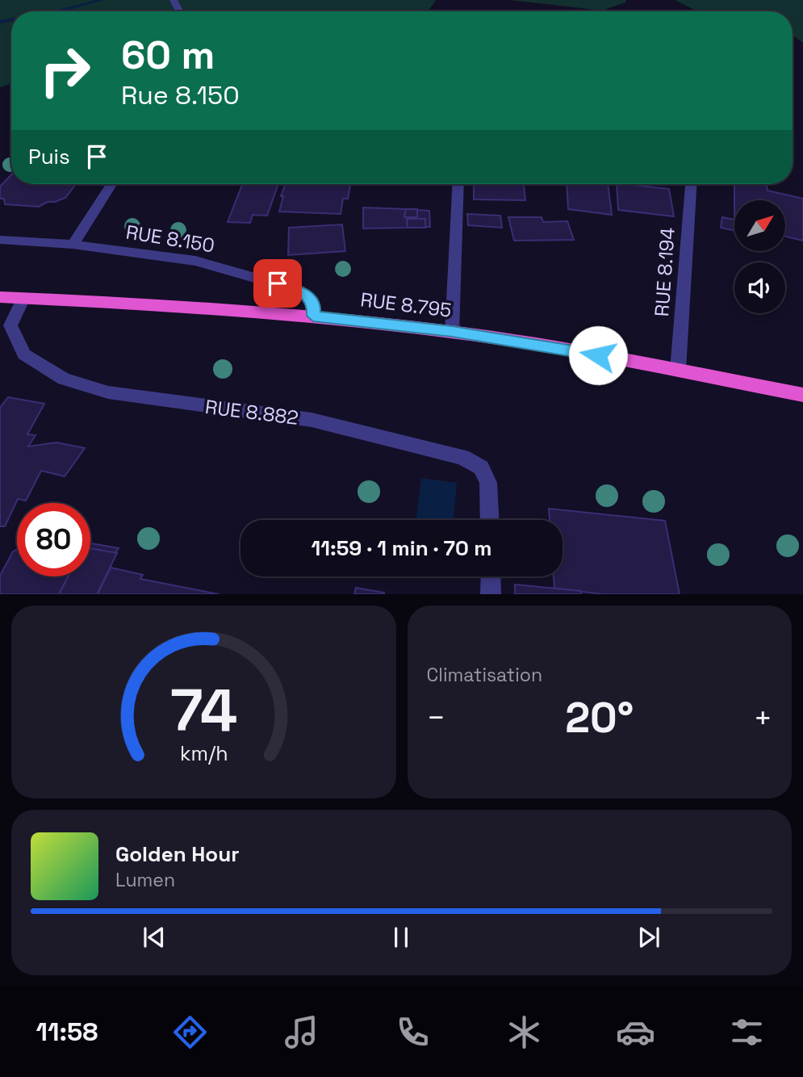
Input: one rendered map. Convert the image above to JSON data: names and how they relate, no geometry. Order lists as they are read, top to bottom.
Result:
{
  "streets": {
    "highway": ["RUE 8.795"],
    "street": ["RUE 8.150", "RUE 8.194", "RUE 8.882"]
  },
  "crossings": [
    ["RUE 8.150", "RUE 8.795"],
    ["RUE 8.194", "RUE 8.795"],
    ["RUE 8.795", "RUE 8.882"]
  ],
  "north": "top right",
  "page": {
    "turn": ["60 m", "Rue 8.150"],
    "then": "Puis",
    "limit": "80",
    "trip": "11:59 · 1 min · 70 m",
    "tile": "Climatisation",
    "heat": ["−", "20°", "+"],
    "song": ["Golden Hour", "Lumen"],
    "tabs": "11:58",
    "gauge": ["74", "km/h"]
  }
}
